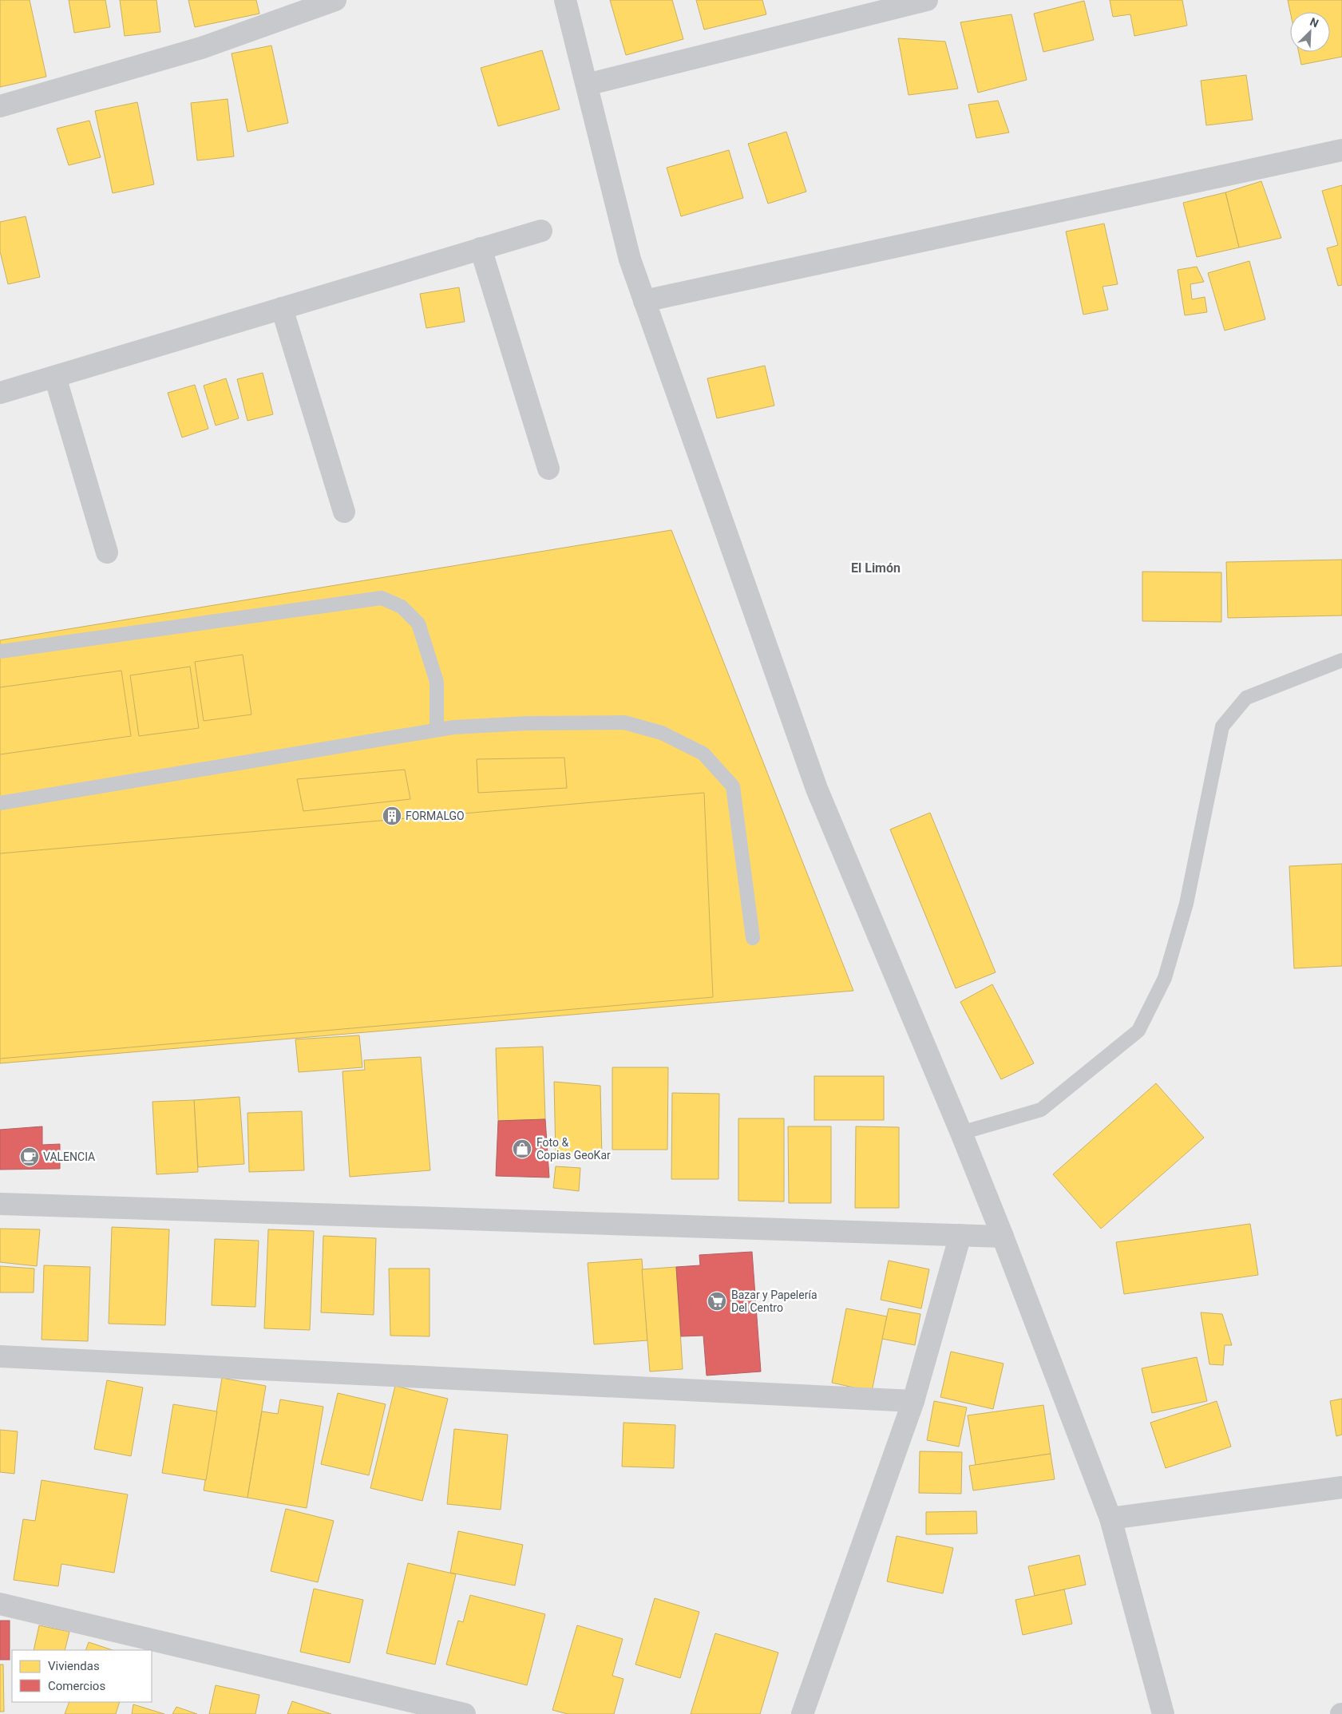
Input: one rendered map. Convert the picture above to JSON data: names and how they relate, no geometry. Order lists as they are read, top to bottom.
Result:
{
  "districts": ["El Limón"],
  "places": {
    "building": ["FORMALGO"],
    "shop": ["Foto & Copias GeoKar"],
    "cafe": ["VALENCIA"],
    "supermarket": ["Bazar y Papelería Del Centro"]
  },
  "legend": ["Viviendas", "Comercios"],
  "north": "top right"
}
